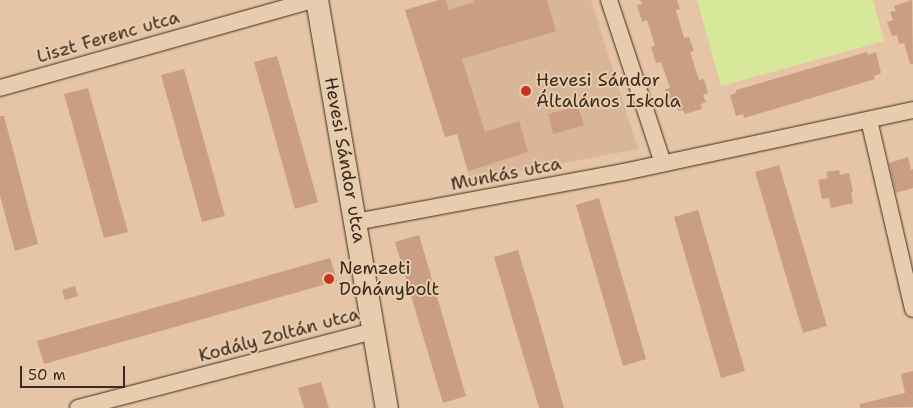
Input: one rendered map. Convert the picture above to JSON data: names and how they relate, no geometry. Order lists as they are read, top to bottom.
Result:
{
  "streets": {
    "main road": ["Hevesi Sándor utca"],
    "street": ["Liszt Ferenc utca", "Munkás utca", "Kodály Zoltán utca"]
  },
  "crossings": [
    ["Liszt Ferenc utca", "Hevesi Sándor utca"],
    ["Hevesi Sándor utca", "Munkás utca"],
    ["Hevesi Sándor utca", "Kodály Zoltán utca"]
  ],
  "places": ["Hevesi Sándor Általános Iskola", "Nemzeti Dohánybolt"],
  "scale_bar": "50 m"
}
